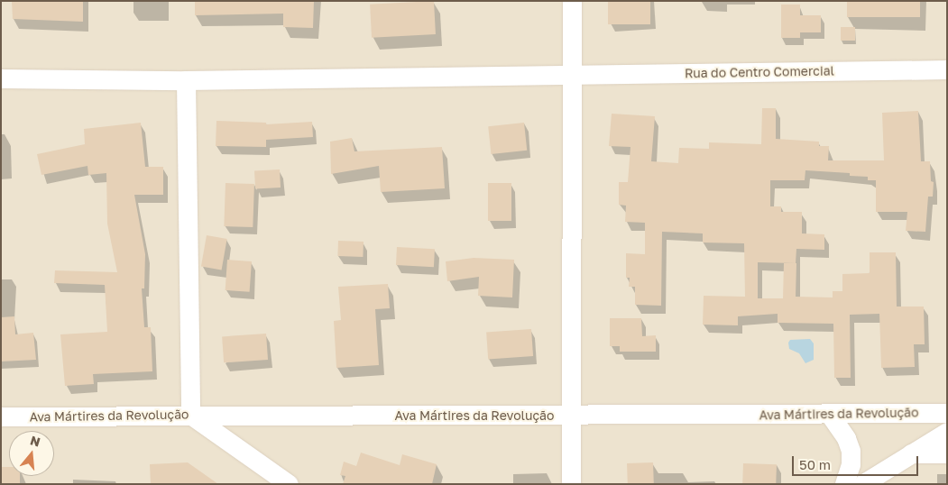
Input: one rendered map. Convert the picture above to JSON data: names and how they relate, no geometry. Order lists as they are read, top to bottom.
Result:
{
  "streets": {
    "street": ["Rua do Centro Comercial", "Ava Mártires da Revolução"]
  },
  "scale_bar": "50 m",
  "north": "top"
}
